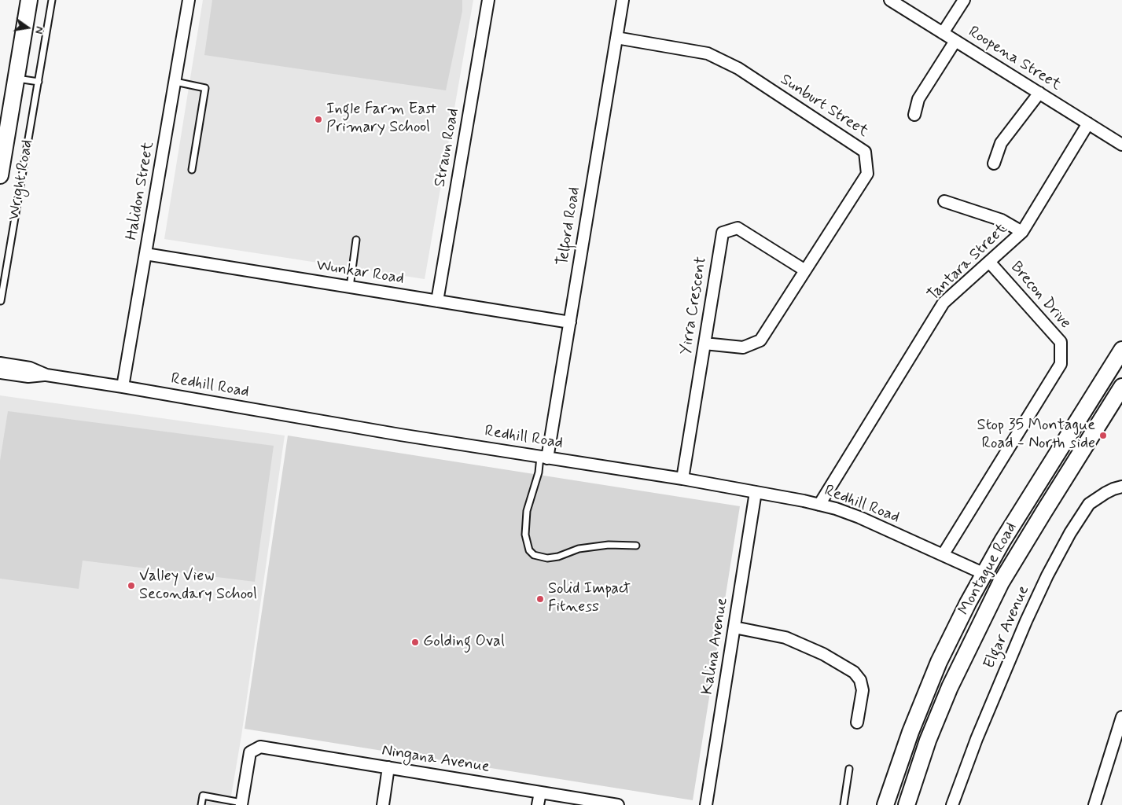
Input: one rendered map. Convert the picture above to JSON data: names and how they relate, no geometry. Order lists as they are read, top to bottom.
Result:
{
  "streets": {
    "main road": ["Wright Road", "Montague Road"],
    "street": [
      "Roopena Street",
      "Sunburt Street",
      "Straun Road",
      "Halidon Street",
      "Telford Road",
      "Tantara Street",
      "Wunkar Road",
      "Brecon Drive",
      "Yirra Crescent",
      "Redhill Road",
      "Elgar Avenue",
      "Kalina Avenue",
      "Ningana Avenue"
    ]
  },
  "crossings": [
    ["Roopena Street", "Tantara Street"],
    ["Sunburt Street", "Telford Road"],
    ["Sunburt Street", "Yirra Crescent"],
    ["Straun Road", "Wunkar Road"],
    ["Halidon Street", "Wunkar Road"],
    ["Halidon Street", "Redhill Road"],
    ["Telford Road", "Wunkar Road"],
    ["Telford Road", "Redhill Road"],
    ["Tantara Street", "Brecon Drive"],
    ["Tantara Street", "Redhill Road"],
    ["Brecon Drive", "Redhill Road"],
    ["Yirra Crescent", "Redhill Road"],
    ["Redhill Road", "Montague Road"],
    ["Redhill Road", "Kalina Avenue"]
  ],
  "places": [
    "Ingle Farm East Primary School",
    "Stop 35 Montague Road - North side",
    "Valley View Secondary School",
    "Solid Impact Fitness",
    "Golding Oval"
  ],
  "north": "right"
}
